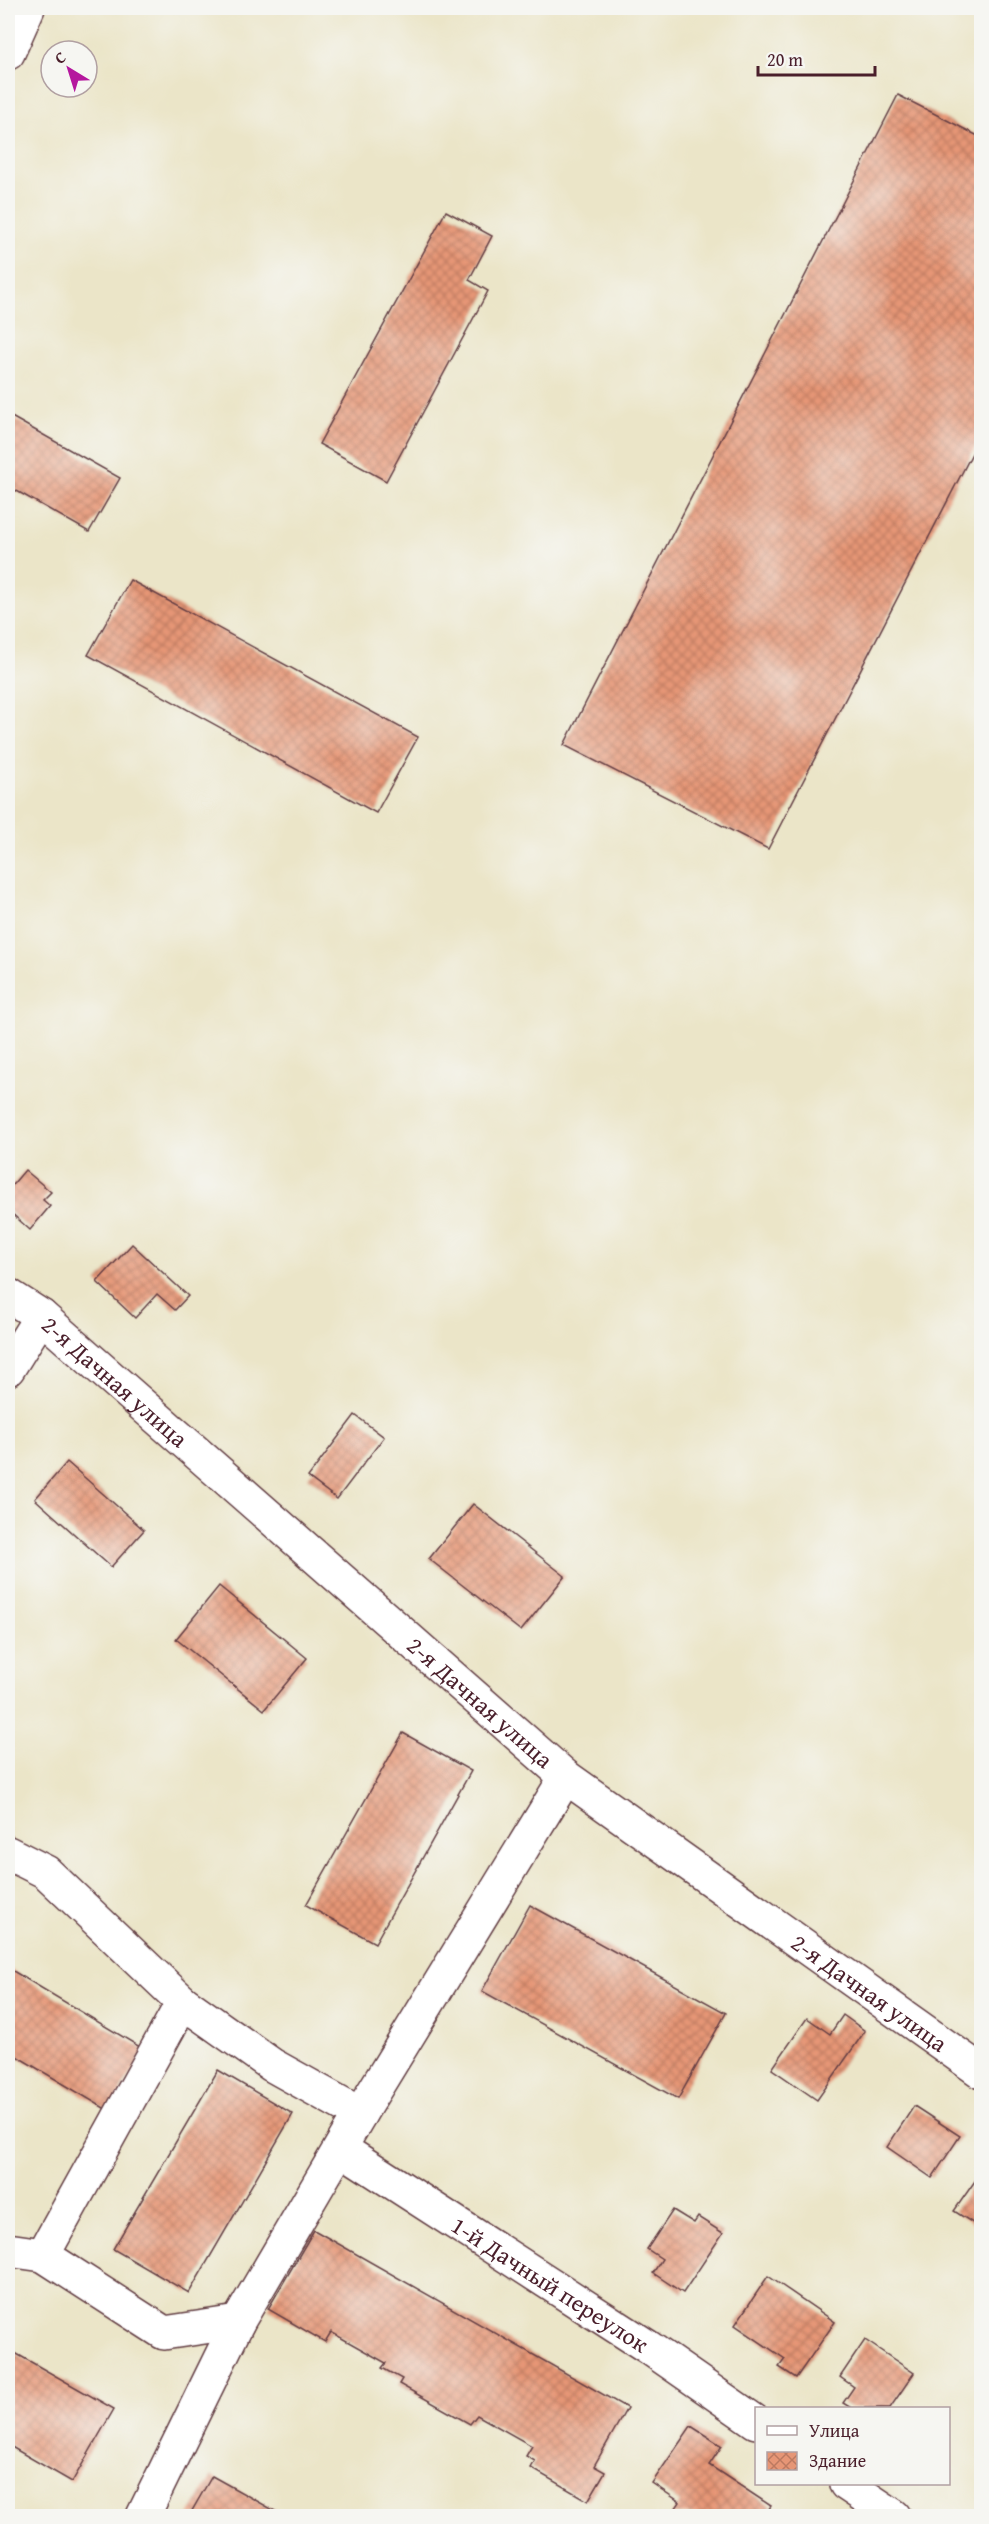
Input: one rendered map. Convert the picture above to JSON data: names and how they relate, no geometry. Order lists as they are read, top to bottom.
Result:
{
  "streets": {
    "street": ["2-я Дачная улица", "1-й Дачный переулок"]
  },
  "legend": ["Улица", "Здание"],
  "scale_bar": "20 m",
  "north": "top left"
}
